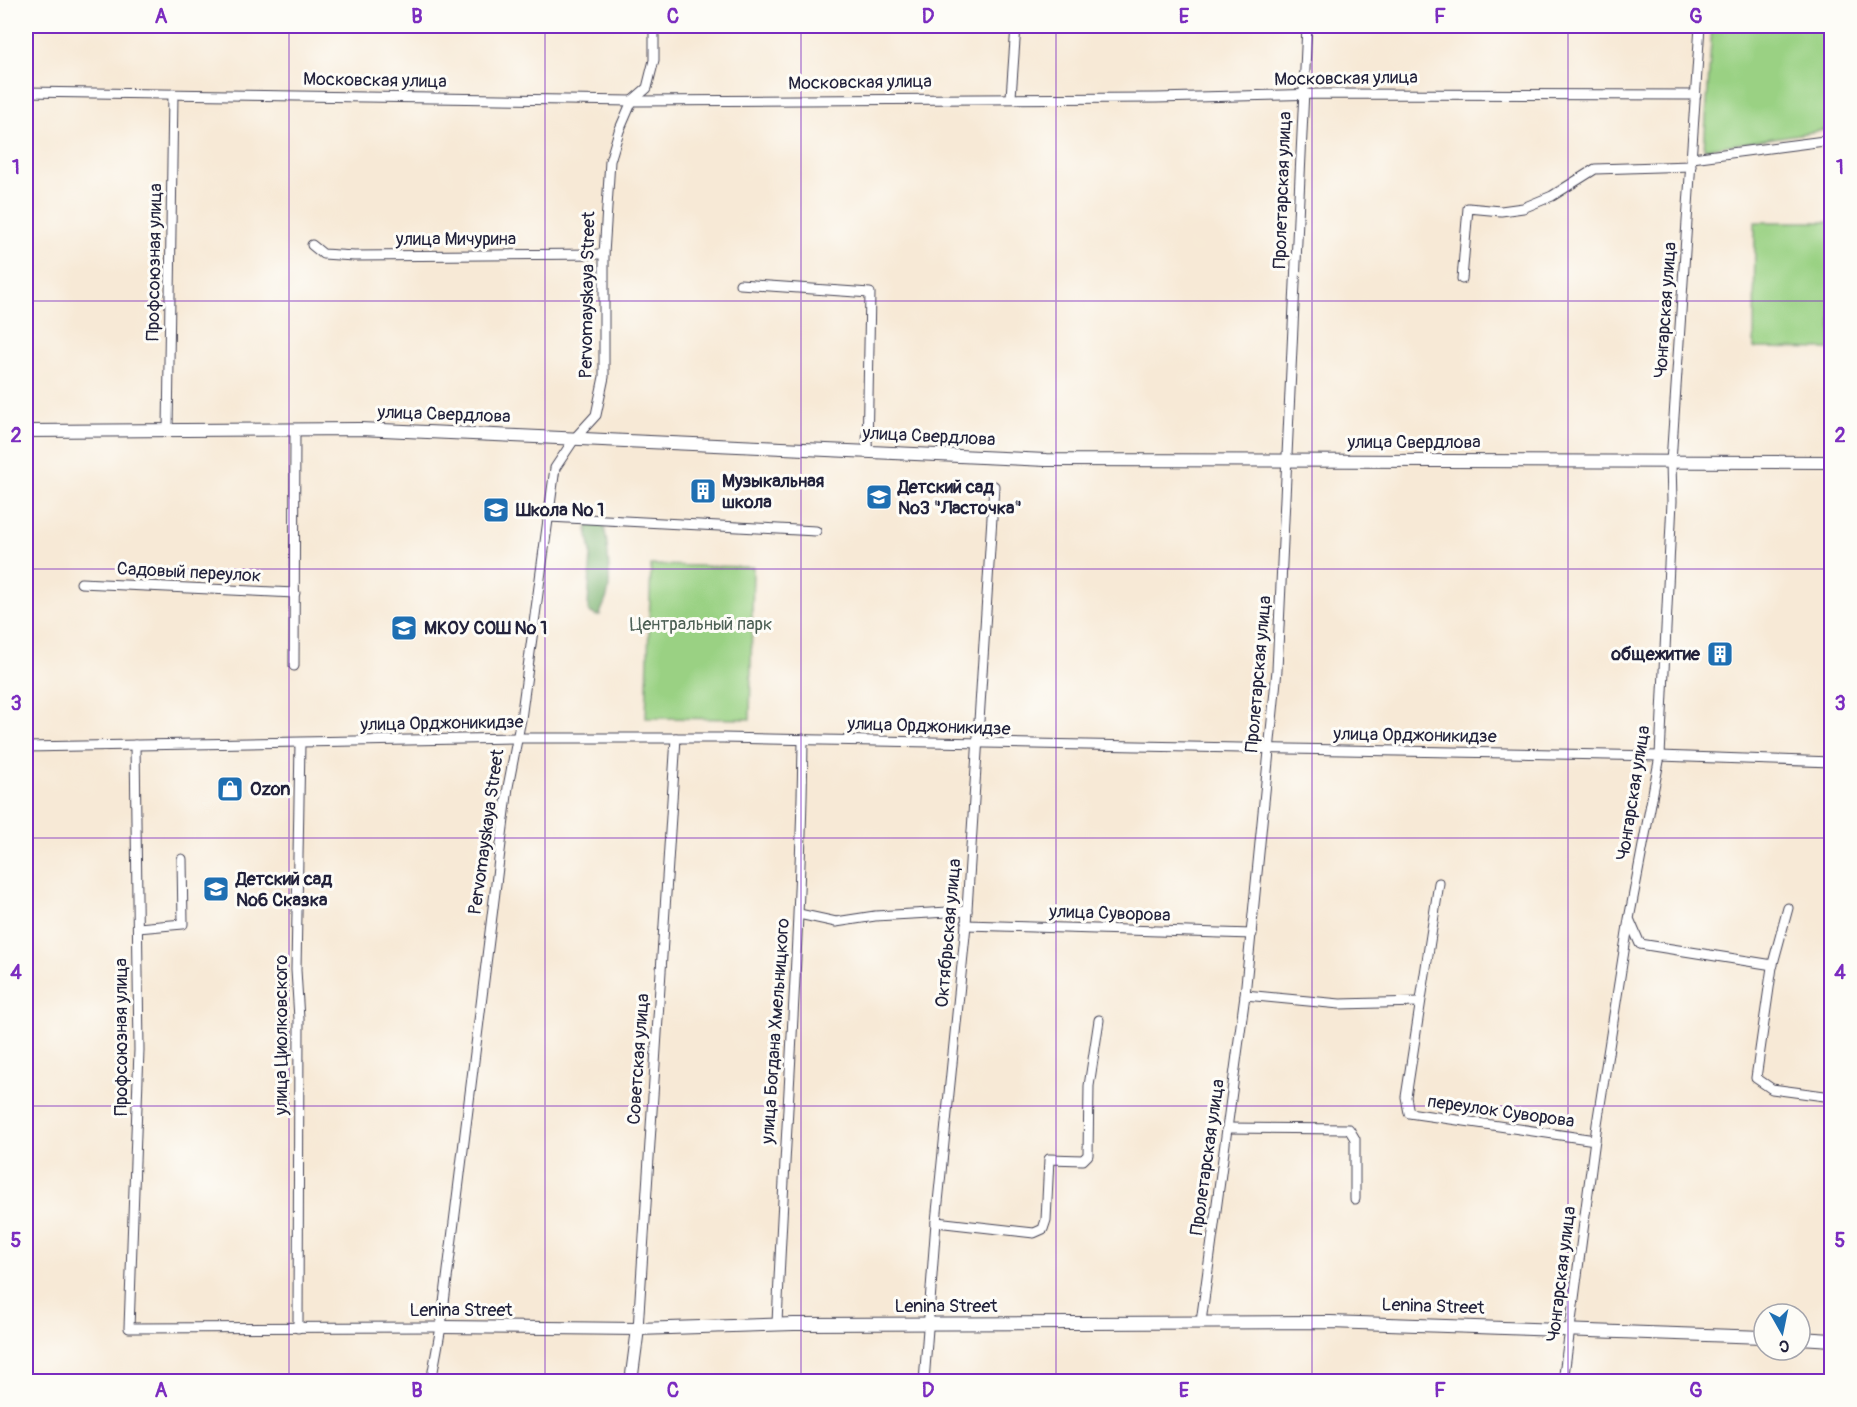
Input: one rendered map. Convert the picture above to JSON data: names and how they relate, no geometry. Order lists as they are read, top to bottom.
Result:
{
  "streets": {
    "street": [
      "Московская улица",
      "Пролетарская улица",
      "улица Мичурина",
      "Профсоюзная улица",
      "Pervomayskaya Street",
      "Чонгарская улица",
      "улица Свердлова",
      "Садовый переулок",
      "улица Орджоникидзе",
      "улица Суворова",
      "Октябрьская улица",
      "улица Богдана Хмельницкого",
      "улица Циолковского",
      "Советская улица",
      "переулок Суворова",
      "Lenina Street"
    ]
  },
  "crossings": [
    ["Московская улица", "Пролетарская улица"],
    ["Московская улица", "Профсоюзная улица"],
    ["Московская улица", "Pervomayskaya Street"],
    ["Московская улица", "Чонгарская улица"],
    ["Пролетарская улица", "улица Свердлова"],
    ["Пролетарская улица", "улица Орджоникидзе"],
    ["Пролетарская улица", "улица Суворова"],
    ["Пролетарская улица", "Lenina Street"],
    ["улица Мичурина", "Pervomayskaya Street"],
    ["Профсоюзная улица", "улица Свердлова"],
    ["Профсоюзная улица", "улица Орджоникидзе"],
    ["Профсоюзная улица", "Lenina Street"],
    ["Pervomayskaya Street", "улица Свердлова"],
    ["Pervomayskaya Street", "улица Орджоникидзе"],
    ["Pervomayskaya Street", "Lenina Street"],
    ["Чонгарская улица", "улица Свердлова"],
    ["Чонгарская улица", "улица Орджоникидзе"],
    ["Чонгарская улица", "переулок Суворова"],
    ["Чонгарская улица", "Lenina Street"],
    ["улица Орджоникидзе", "Октябрьская улица"],
    ["улица Орджоникидзе", "улица Богдана Хмельницкого"],
    ["улица Орджоникидзе", "улица Циолковского"],
    ["улица Орджоникидзе", "Советская улица"],
    ["улица Суворова", "Октябрьская улица"],
    ["Октябрьская улица", "Lenina Street"],
    ["улица Богдана Хмельницкого", "Lenina Street"],
    ["улица Циолковского", "Lenina Street"],
    ["Советская улица", "Lenina Street"]
  ],
  "parks": ["Центральный парк"],
  "places": {
    "building": ["Музыкальная школа", "общежитие"],
    "school or university": [
      "Детский сад №3 \"Ласточка\"",
      "Школа № 1",
      "МКОУ СОШ № 1",
      "Детский сад №6 Сказка"
    ],
    "shop": ["Ozon"]
  },
  "north": "bottom",
  "grid": {
    "columns": [
      "A",
      "B",
      "C",
      "D",
      "E",
      "F",
      "G"
    ],
    "rows": [
      "1",
      "2",
      "3",
      "4",
      "5"
    ]
  }
}
